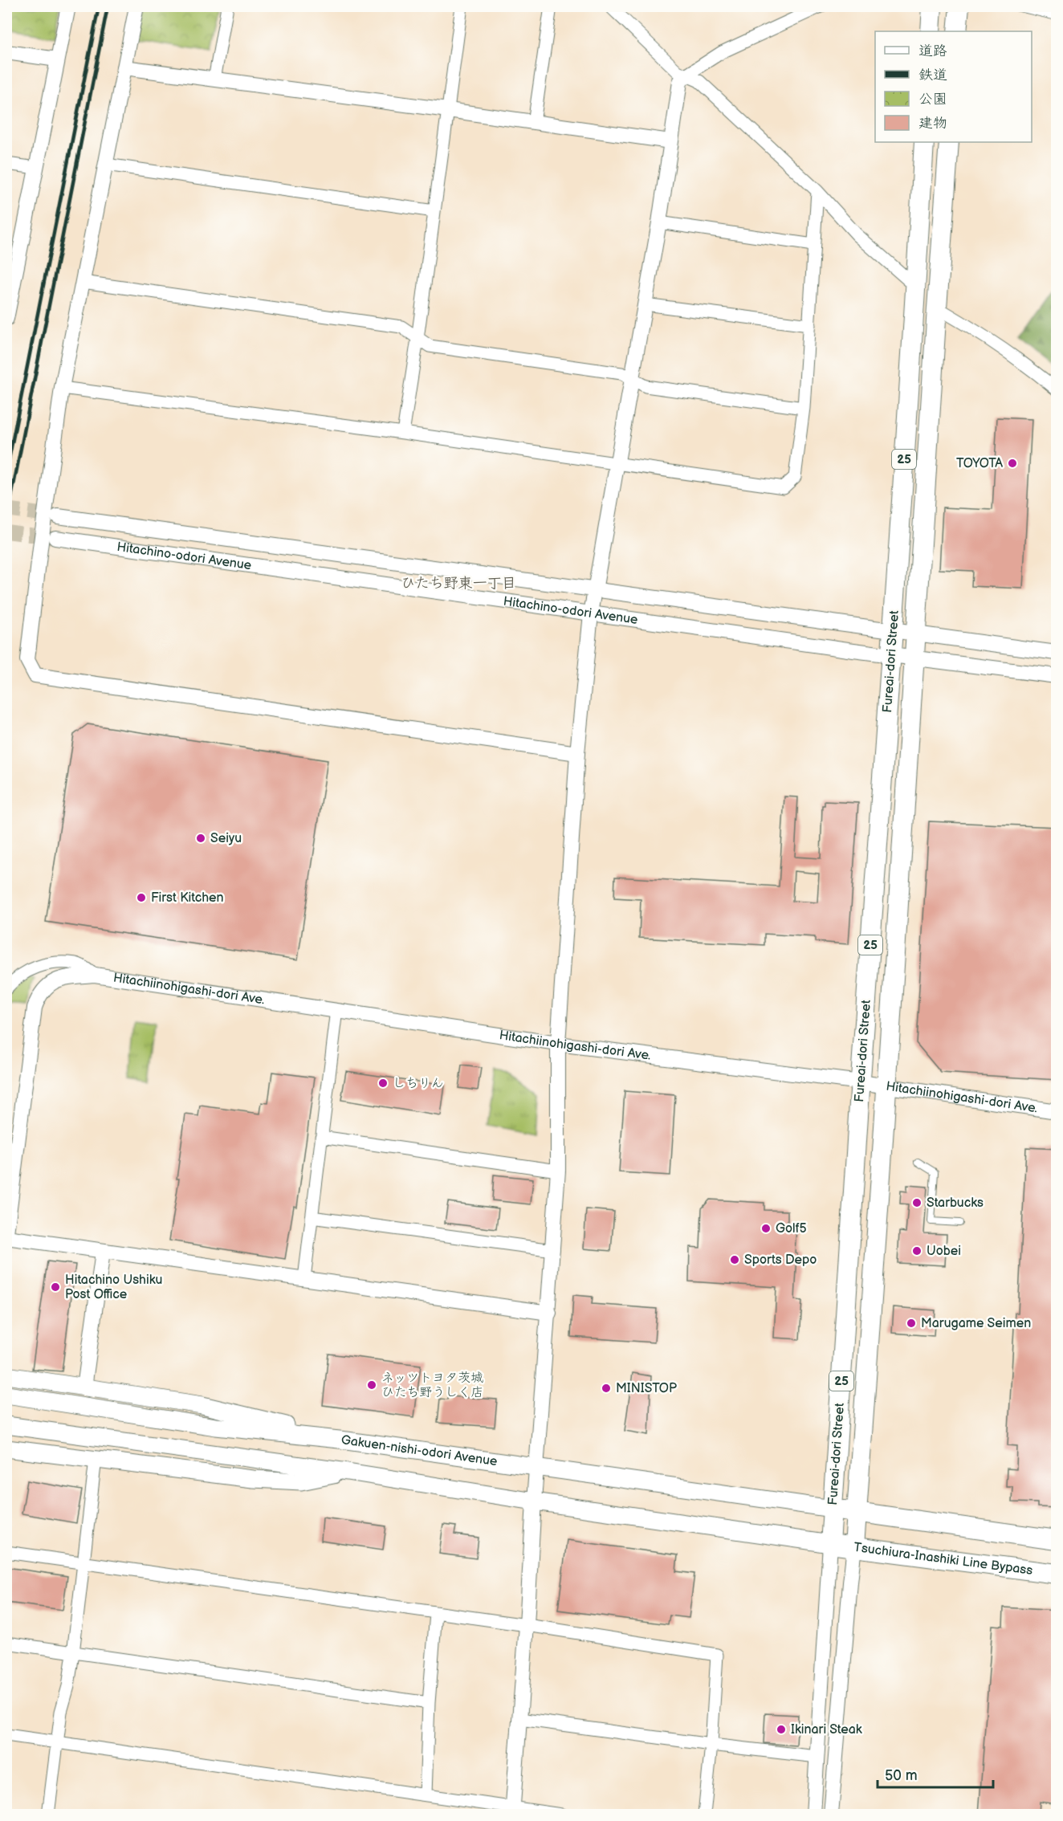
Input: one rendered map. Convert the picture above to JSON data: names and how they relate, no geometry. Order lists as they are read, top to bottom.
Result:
{
  "streets": {
    "main road": [
      "25",
      "Fureai-dori Street",
      "Gakuen-nishi-odori Avenue",
      "Tsuchiura-Inashiki Line Bypass"
    ],
    "street": ["Hitachino-odori Avenue", "Hitachiinohigashi-dori Ave."]
  },
  "crossings": [
    ["25", "Fureai-dori Street"],
    ["Hitachino-odori Avenue", "Fureai-dori Street"],
    ["Fureai-dori Street", "Hitachiinohigashi-dori Ave."],
    ["Fureai-dori Street", "Gakuen-nishi-odori Avenue"],
    ["Fureai-dori Street", "Tsuchiura-Inashiki Line Bypass"]
  ],
  "districts": ["ひたち野東一丁目"],
  "places": [
    "TOYOTA",
    "Seiyu",
    "First Kitchen",
    "しちりん",
    "Starbucks",
    "Golf5",
    "Uobei",
    "Sports Depo",
    "Hitachino Ushiku Post Office",
    "Marugame Seimen",
    "ネッツトヨタ茨城 ひたち野うしく店",
    "MINISTOP",
    "Ikinari Steak"
  ],
  "legend": [
    "道路",
    "鉄道",
    "公園",
    "建物"
  ],
  "scale_bar": "50 m"
}
